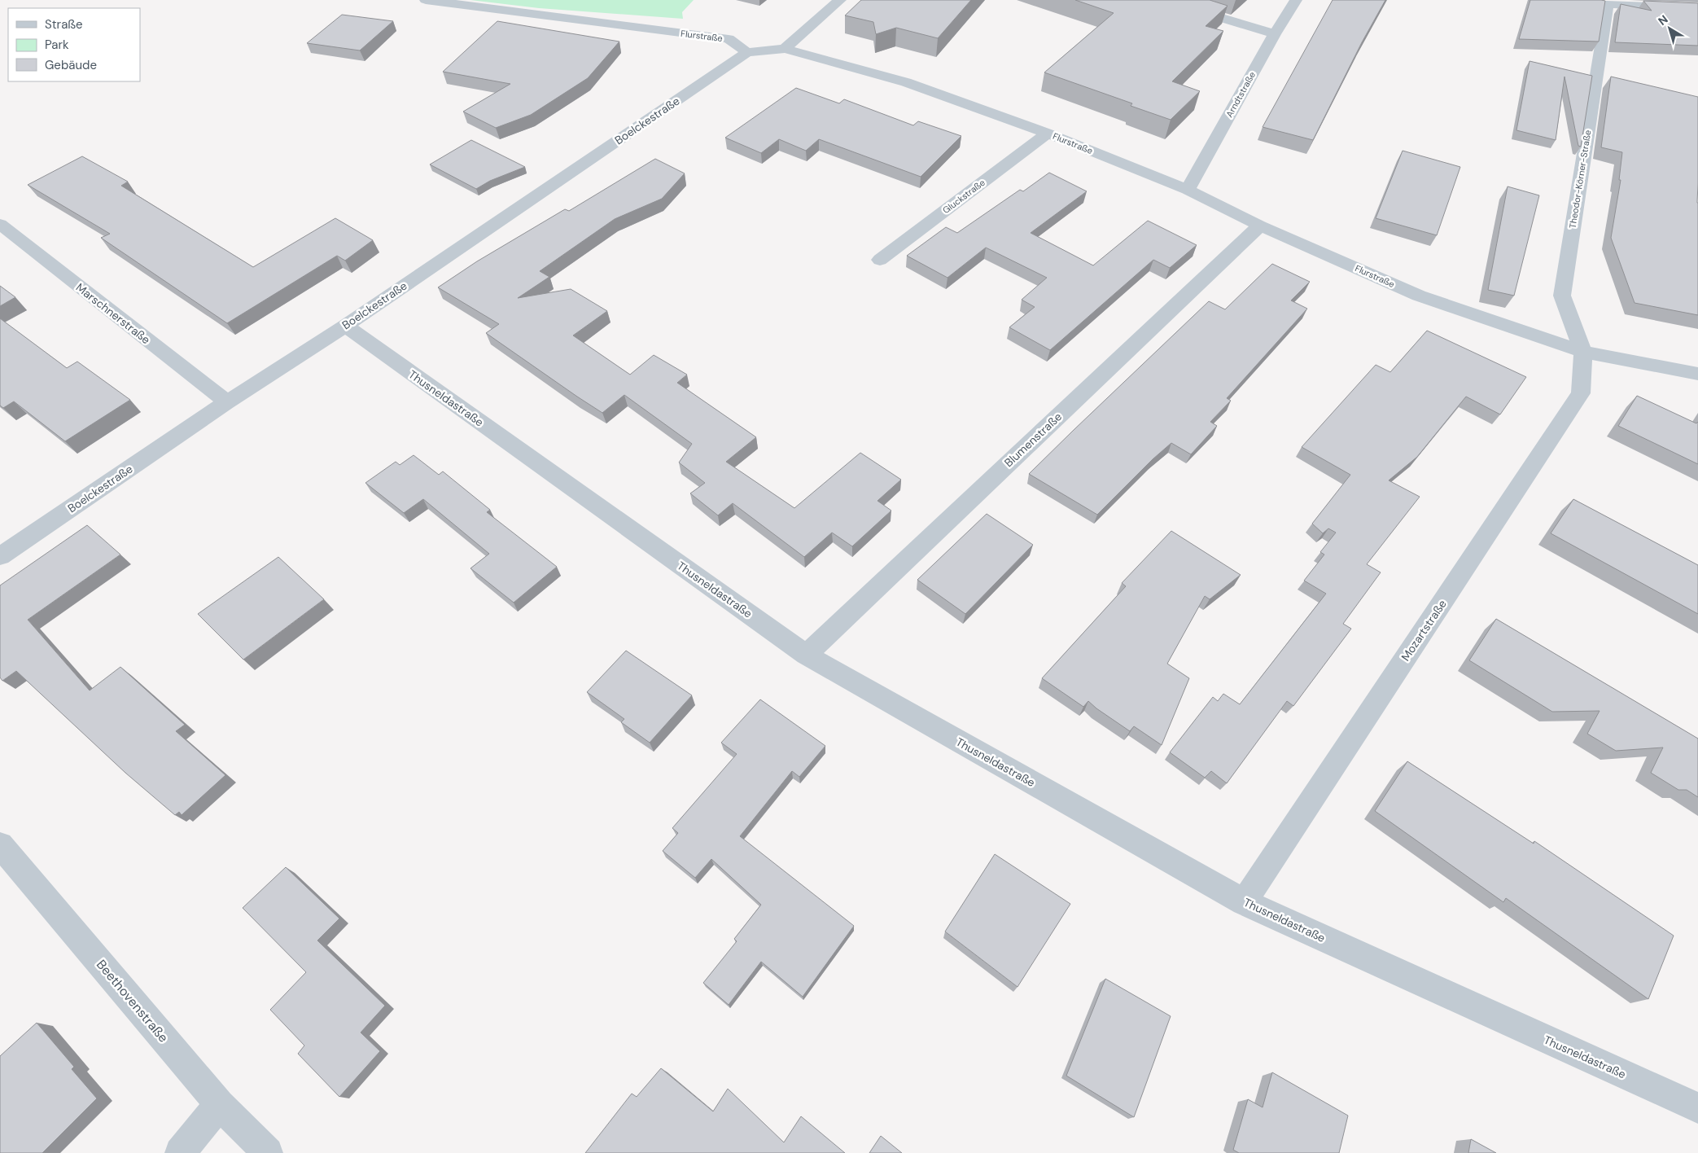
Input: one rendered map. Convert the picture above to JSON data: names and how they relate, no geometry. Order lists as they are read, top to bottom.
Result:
{
  "streets": {
    "street": [
      "Flurstraße",
      "Arndtstraße",
      "Boelckestraße",
      "Theodor-Körner-Straße",
      "Gluckstraße",
      "Marschnerstraße",
      "Thusneldastraße",
      "Blumenstraße",
      "Mozartstraße",
      "Beethovenstraße"
    ]
  },
  "crossings": [
    ["Flurstraße", "Arndtstraße"],
    ["Flurstraße", "Boelckestraße"],
    ["Flurstraße", "Theodor-Körner-Straße"],
    ["Flurstraße", "Gluckstraße"],
    ["Flurstraße", "Blumenstraße"],
    ["Flurstraße", "Mozartstraße"],
    ["Boelckestraße", "Marschnerstraße"],
    ["Boelckestraße", "Thusneldastraße"],
    ["Theodor-Körner-Straße", "Mozartstraße"],
    ["Thusneldastraße", "Blumenstraße"],
    ["Thusneldastraße", "Mozartstraße"]
  ],
  "legend": ["Straße", "Park", "Gebäude"],
  "north": "top left"
}
